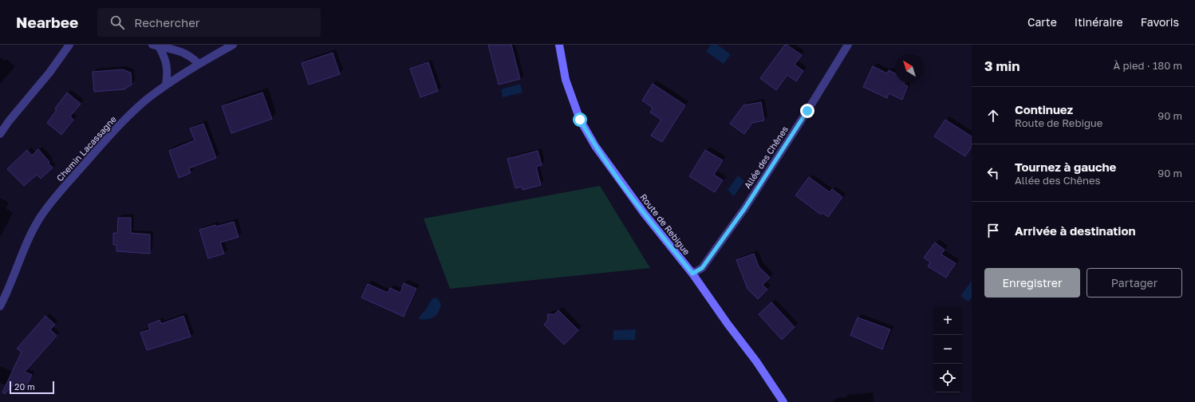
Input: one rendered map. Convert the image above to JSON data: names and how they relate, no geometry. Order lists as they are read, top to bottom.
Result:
{
  "streets": {
    "street": ["Chemin Lacassagne", "Allée des Chênes", "Route de Rebigue"]
  },
  "crossings": [
    ["Allée des Chênes", "Route de Rebigue"]
  ],
  "scale_bar": "20 m",
  "north": "top left",
  "page": {
    "header": "Nearbee",
    "search": "Rechercher",
    "nav": ["Carte", "Itinéraire", "Favoris"],
    "heading": ["3 min", "À pied · 180 m"],
    "list": [
      ["Continuez", "Route de Rebigue", "90 m"],
      ["Tournez à gauche", "Allée des Chênes", "90 m"],
      "Arrivée à destination"
    ],
    "buttons": ["Enregistrer", "Partager"],
    "map_buttons": ["+", "−"],
    "scale": "20 m"
  }
}
